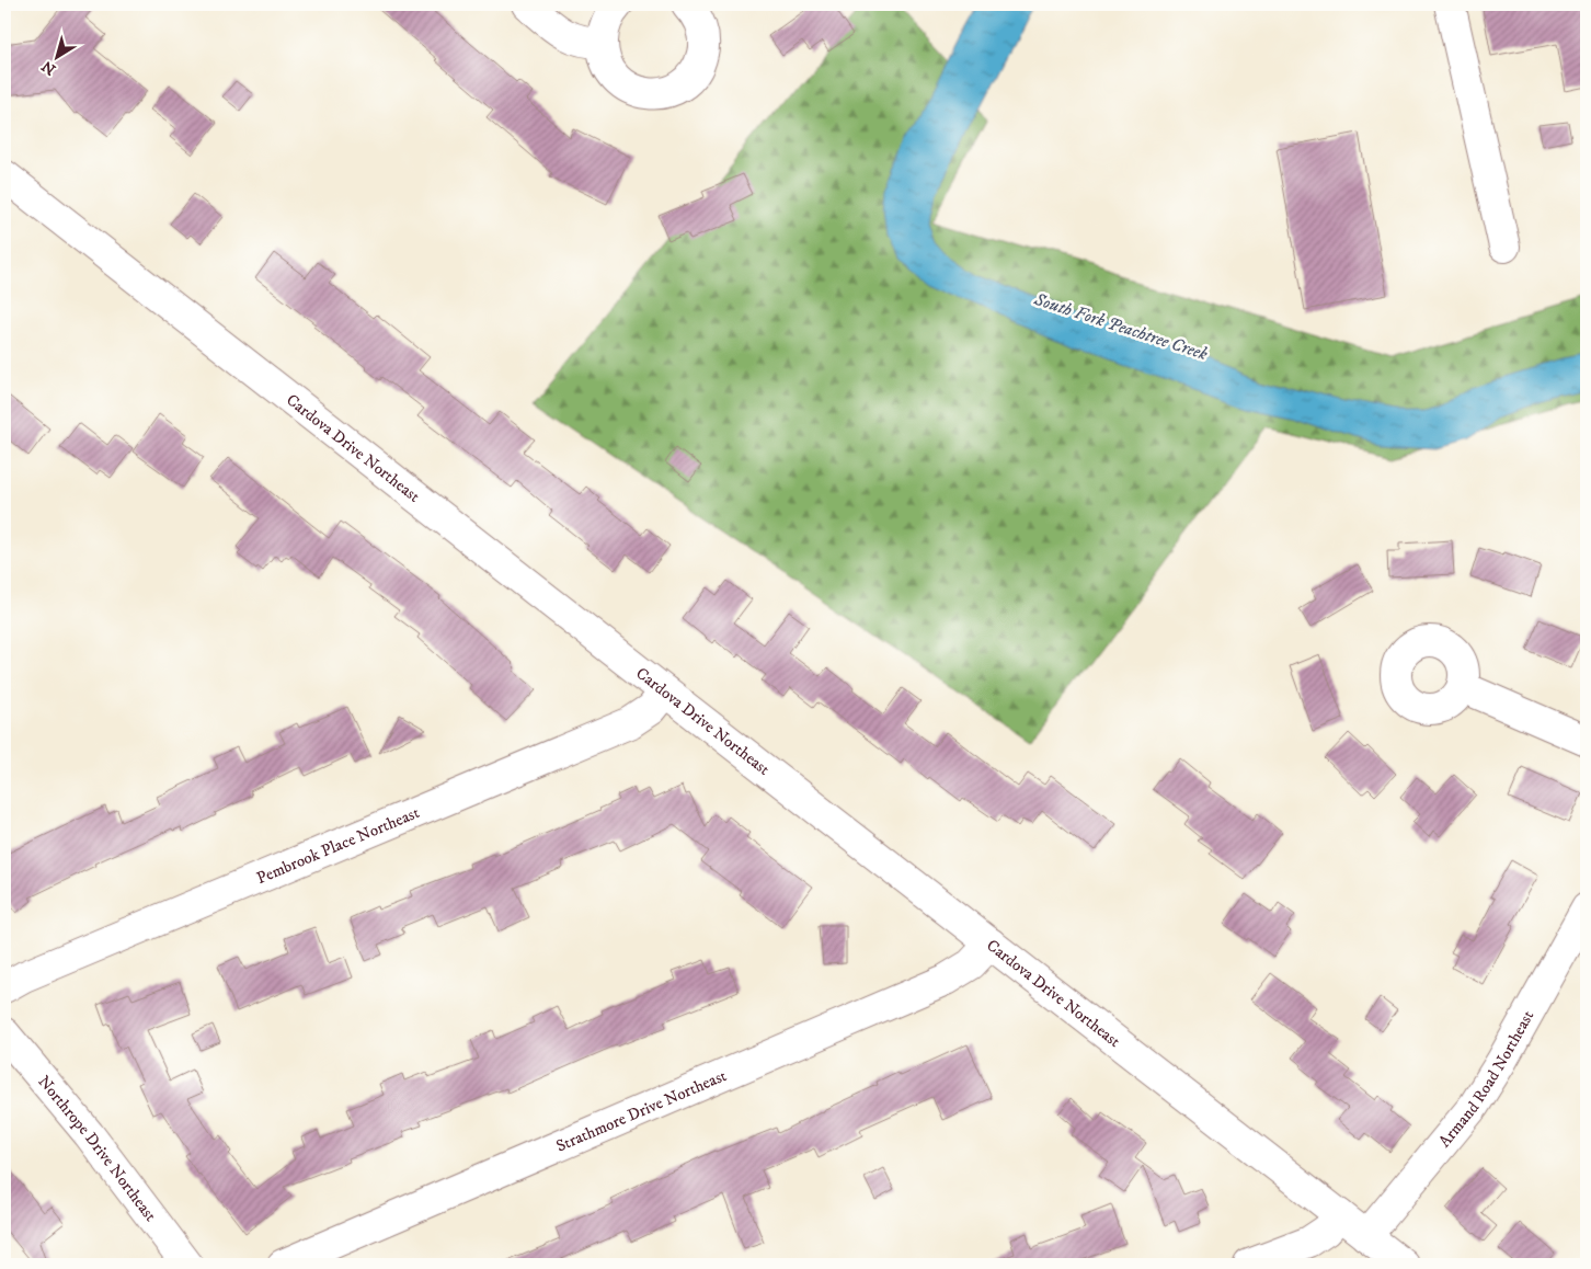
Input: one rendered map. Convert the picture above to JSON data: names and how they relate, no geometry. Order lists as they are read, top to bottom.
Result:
{
  "streets": {
    "street": [
      "Cardova Drive Northeast",
      "Pembrook Place Northeast",
      "Armand Road Northeast",
      "Strathmore Drive Northeast",
      "Northrope Drive Northeast"
    ]
  },
  "crossings": [
    ["Cardova Drive Northeast", "Pembrook Place Northeast"],
    ["Cardova Drive Northeast", "Armand Road Northeast"],
    ["Cardova Drive Northeast", "Strathmore Drive Northeast"]
  ],
  "water": ["South Fork Peachtree Creek"],
  "north": "bottom left"
}
